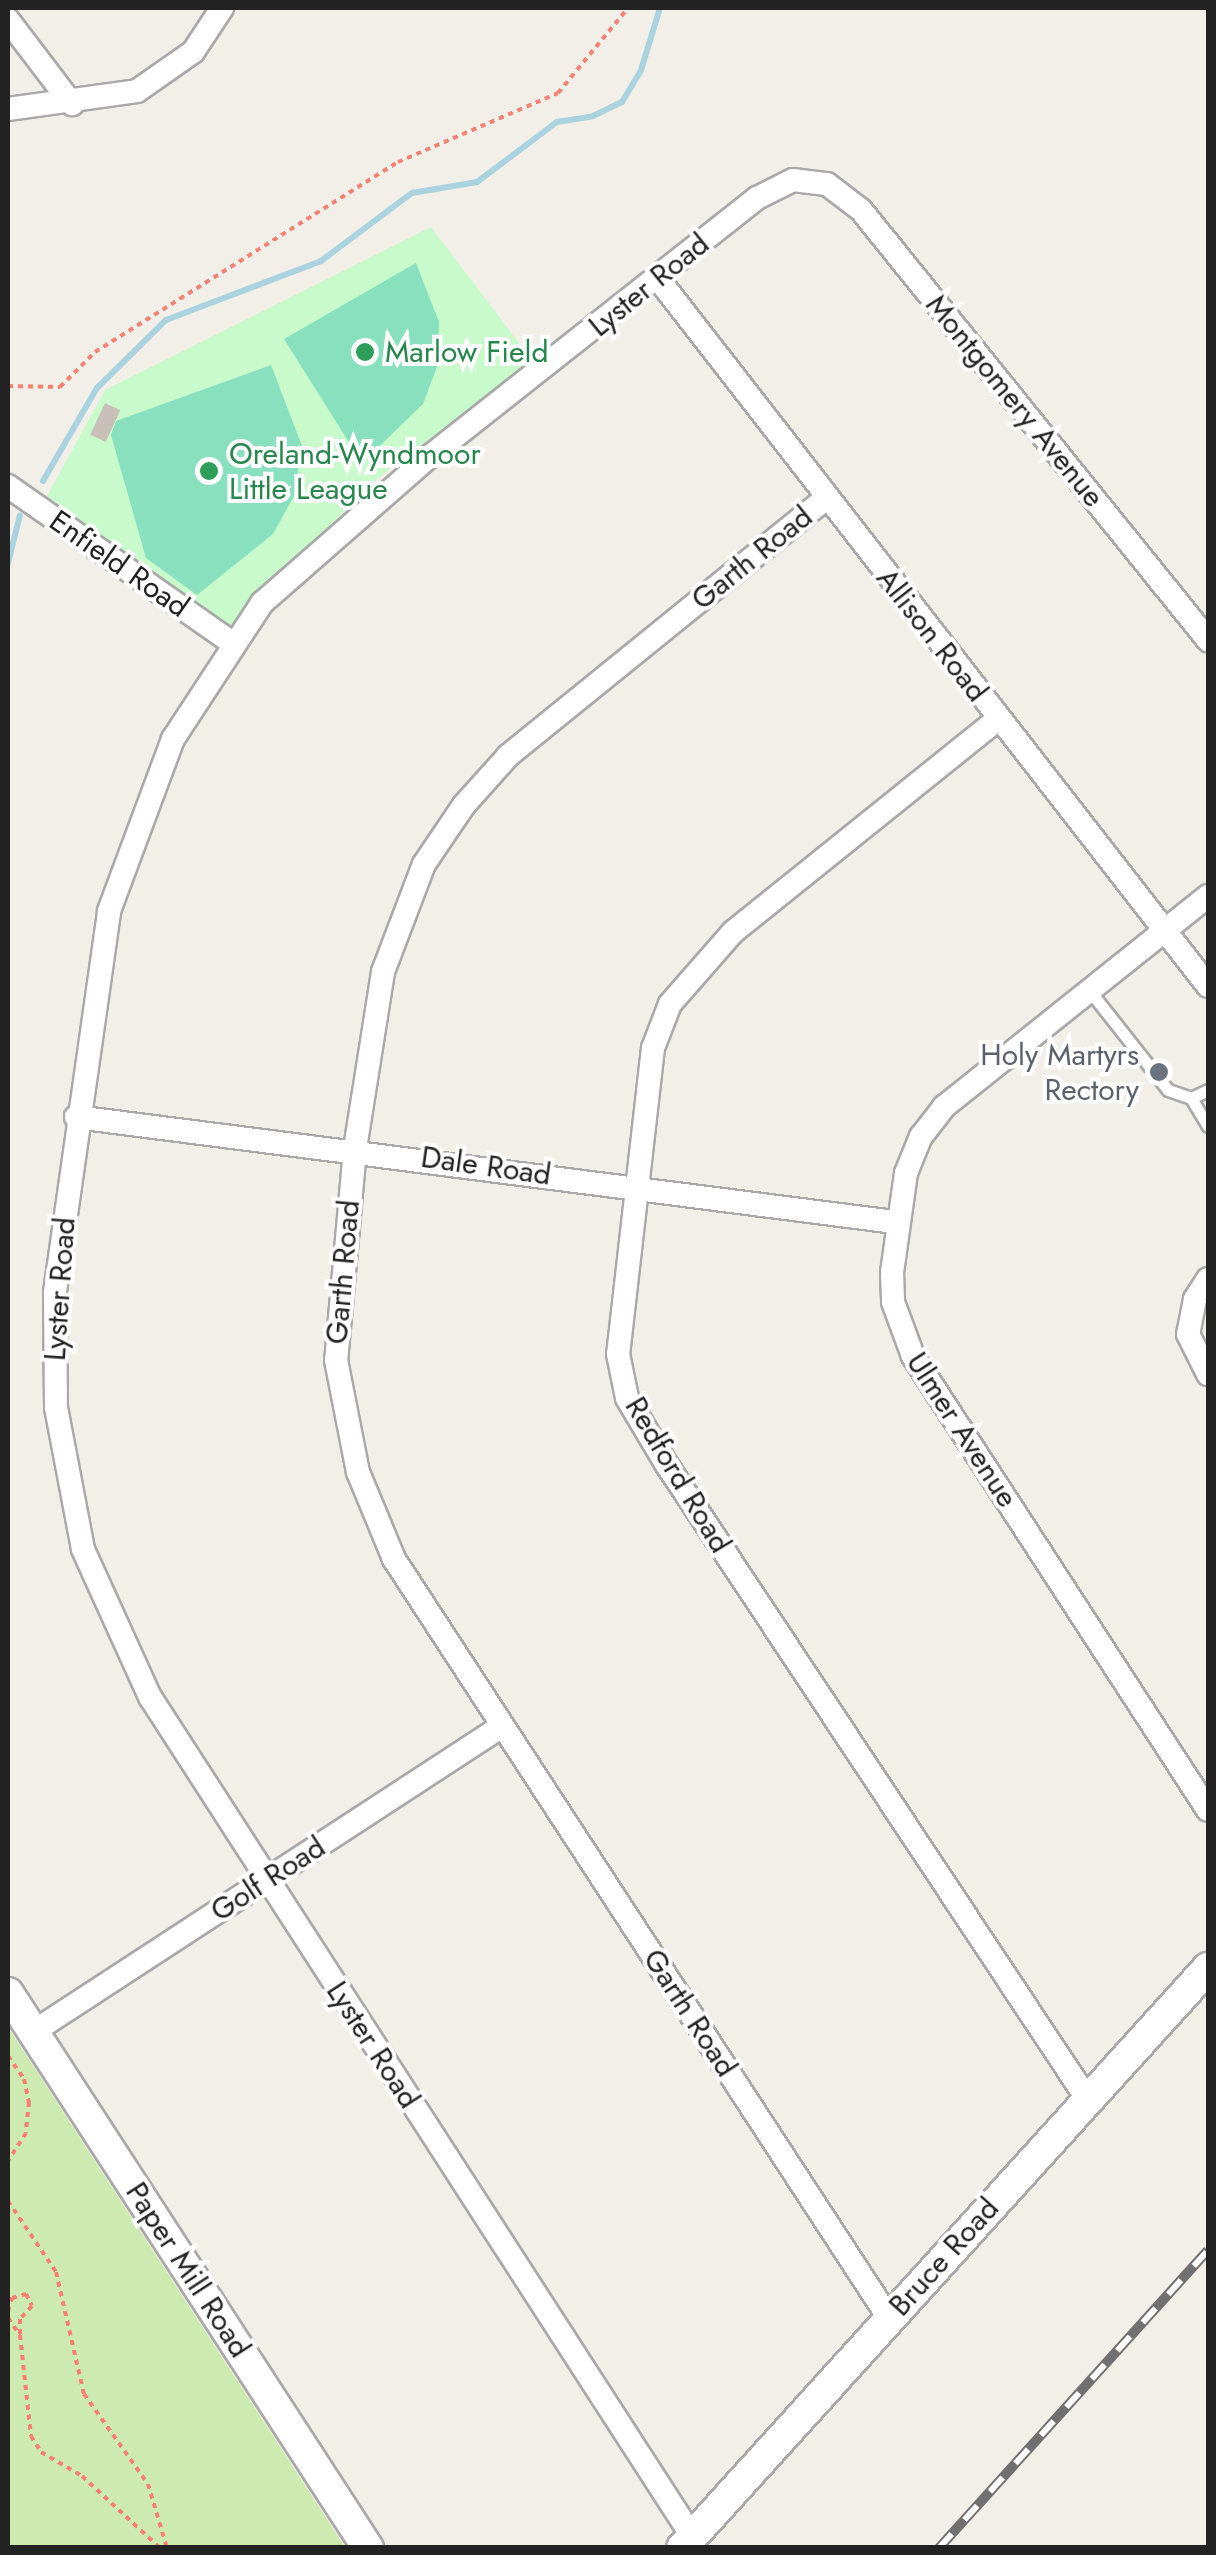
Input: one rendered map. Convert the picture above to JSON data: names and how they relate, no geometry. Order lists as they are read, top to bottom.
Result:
{
  "streets": {
    "street": [
      "Lyster Road",
      "Montgomery Avenue",
      "Garth Road",
      "Enfield Road",
      "Allison Road",
      "Dale Road",
      "Ulmer Avenue",
      "Redford Road",
      "Golf Road",
      "Bruce Road",
      "Paper Mill Road"
    ]
  },
  "crossings": [
    ["Lyster Road", "Montgomery Avenue"],
    ["Lyster Road", "Enfield Road"],
    ["Lyster Road", "Allison Road"],
    ["Lyster Road", "Dale Road"],
    ["Lyster Road", "Golf Road"],
    ["Lyster Road", "Bruce Road"],
    ["Garth Road", "Allison Road"],
    ["Garth Road", "Dale Road"],
    ["Garth Road", "Golf Road"],
    ["Garth Road", "Bruce Road"],
    ["Allison Road", "Ulmer Avenue"],
    ["Allison Road", "Redford Road"],
    ["Dale Road", "Ulmer Avenue"],
    ["Dale Road", "Redford Road"],
    ["Redford Road", "Bruce Road"],
    ["Golf Road", "Paper Mill Road"]
  ],
  "places": ["Marlow Field", "Oreland-Wyndmoor Little League", "Holy Martyrs Rectory"]
}
